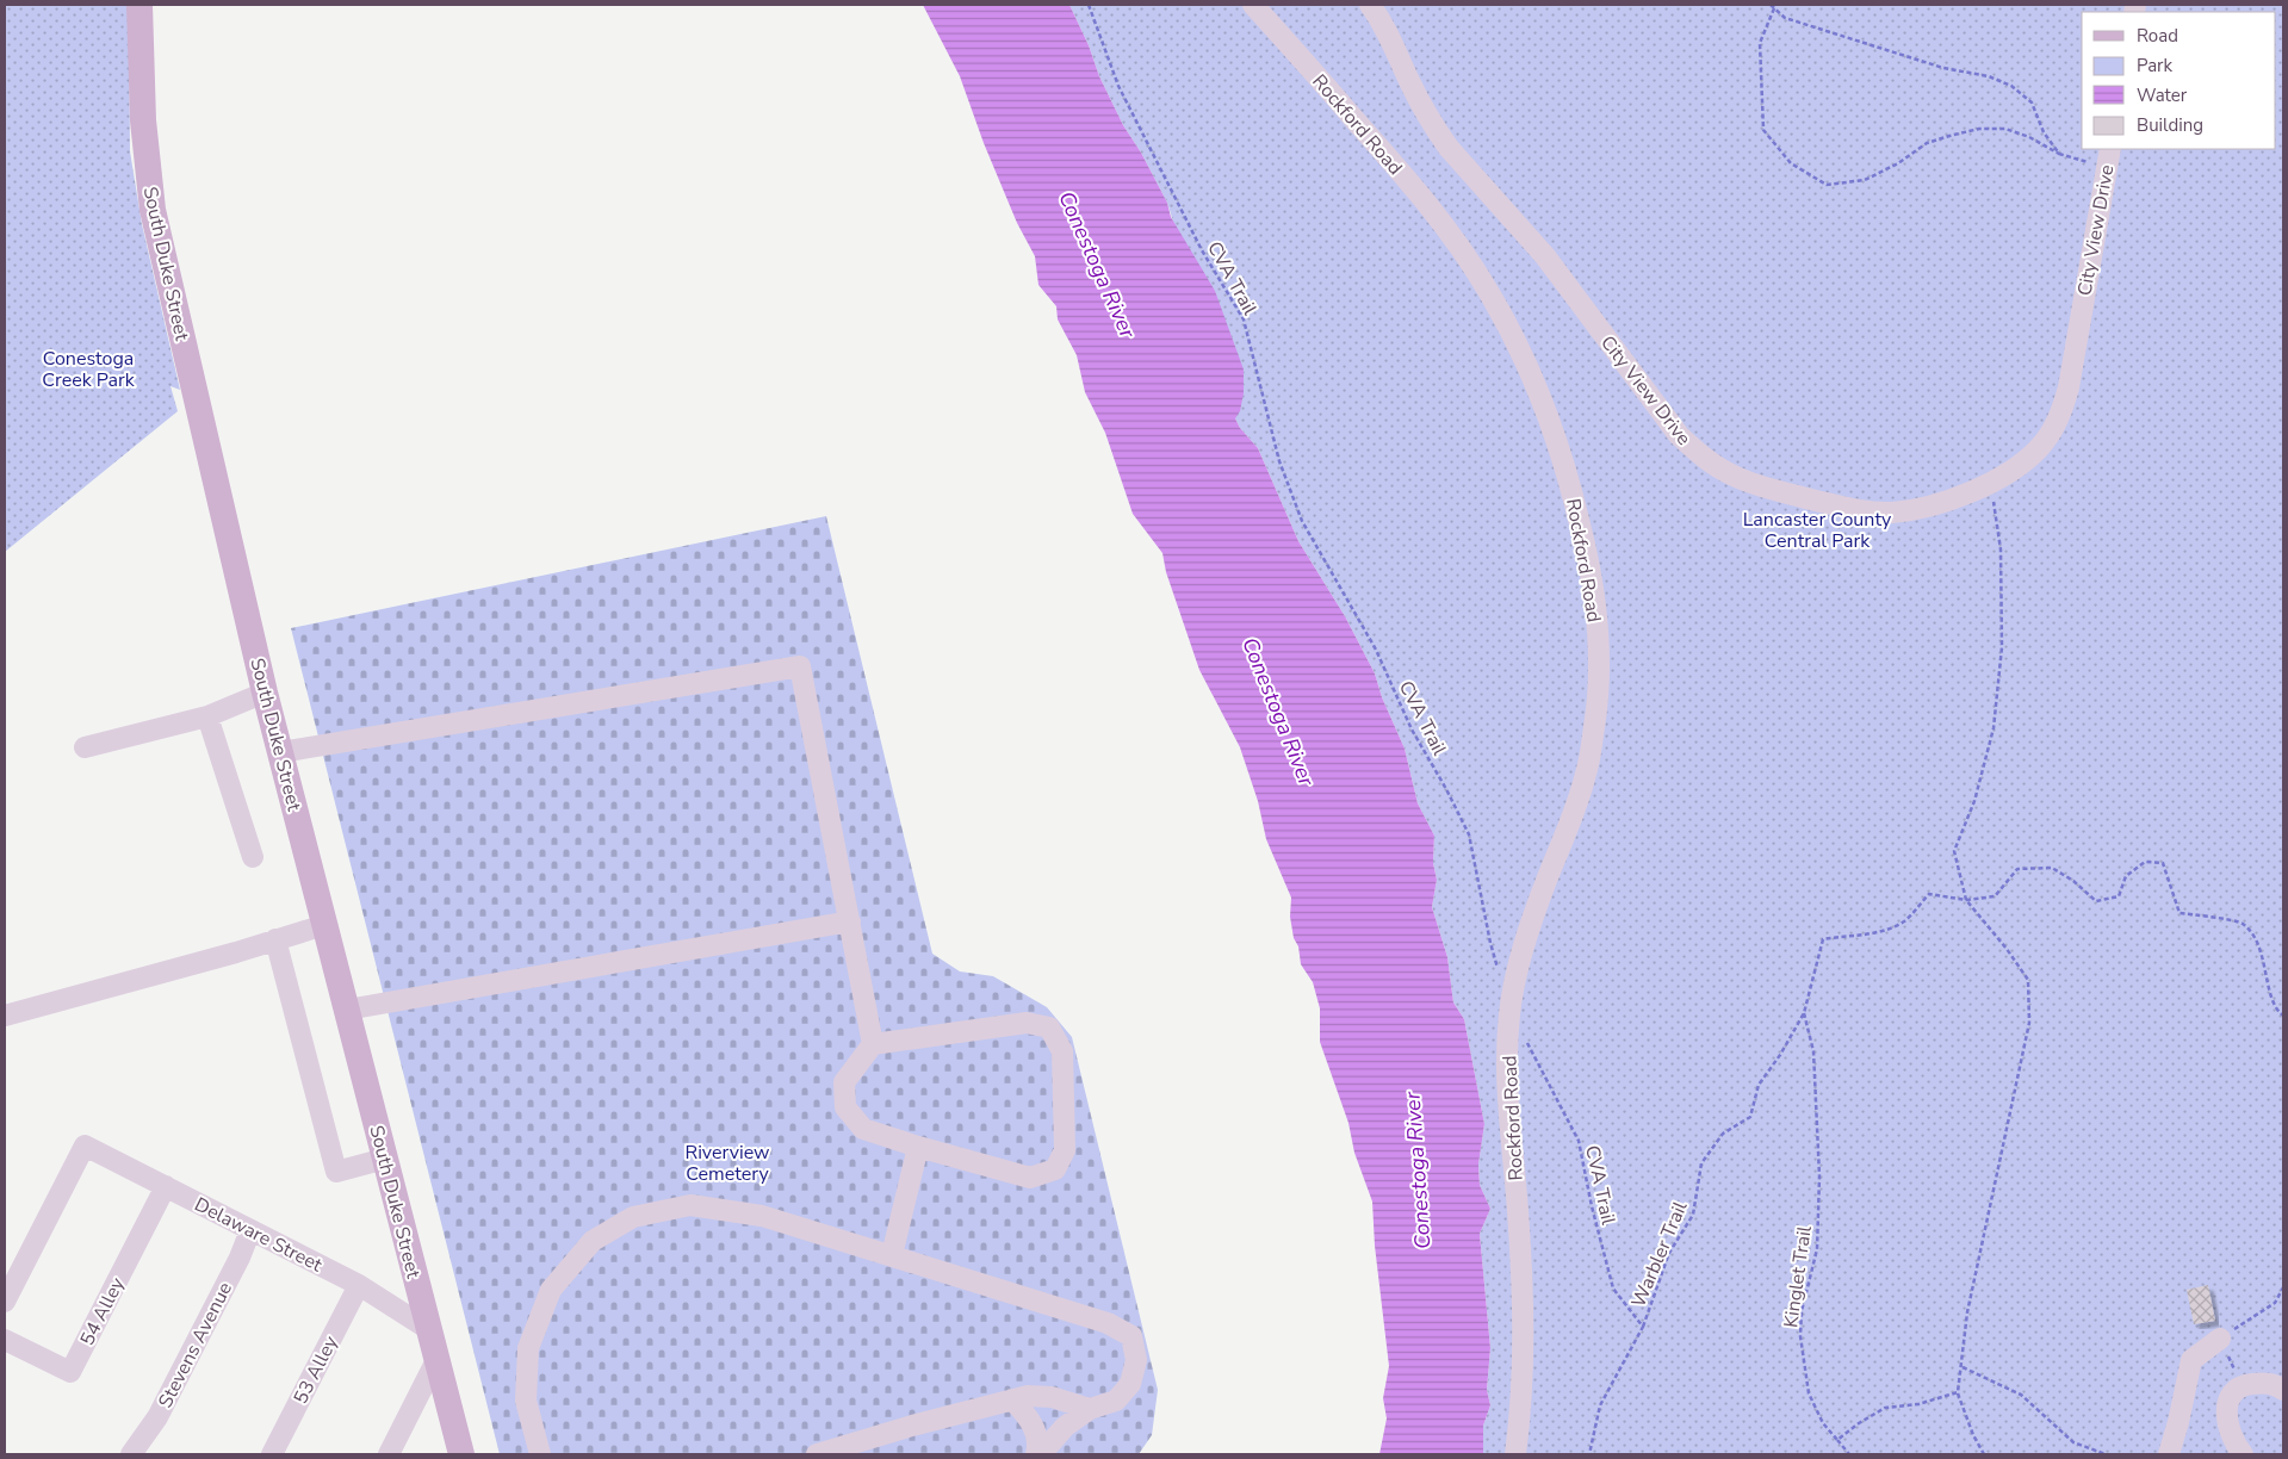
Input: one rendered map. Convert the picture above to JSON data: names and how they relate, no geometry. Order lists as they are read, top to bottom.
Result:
{
  "streets": {
    "main road": ["South Duke Street"],
    "street": [
      "Rockford Road",
      "City View Drive",
      "Delaware Street",
      "54 Alley",
      "Stevens Avenue",
      "53 Alley"
    ],
    "path": ["CVA Trail", "Warbler Trail", "Kinglet Trail"]
  },
  "crossings": [
    ["South Duke Street", "Delaware Street"],
    ["CVA Trail", "Warbler Trail"],
    ["Delaware Street", "54 Alley"],
    ["Delaware Street", "Stevens Avenue"],
    ["Delaware Street", "53 Alley"],
    ["Warbler Trail", "Kinglet Trail"]
  ],
  "water": ["Conestoga River"],
  "parks": ["Conestoga Creek Park", "Lancaster County Central Park", "Riverview Cemetery"],
  "legend": [
    "Road",
    "Park",
    "Water",
    "Building"
  ]
}
